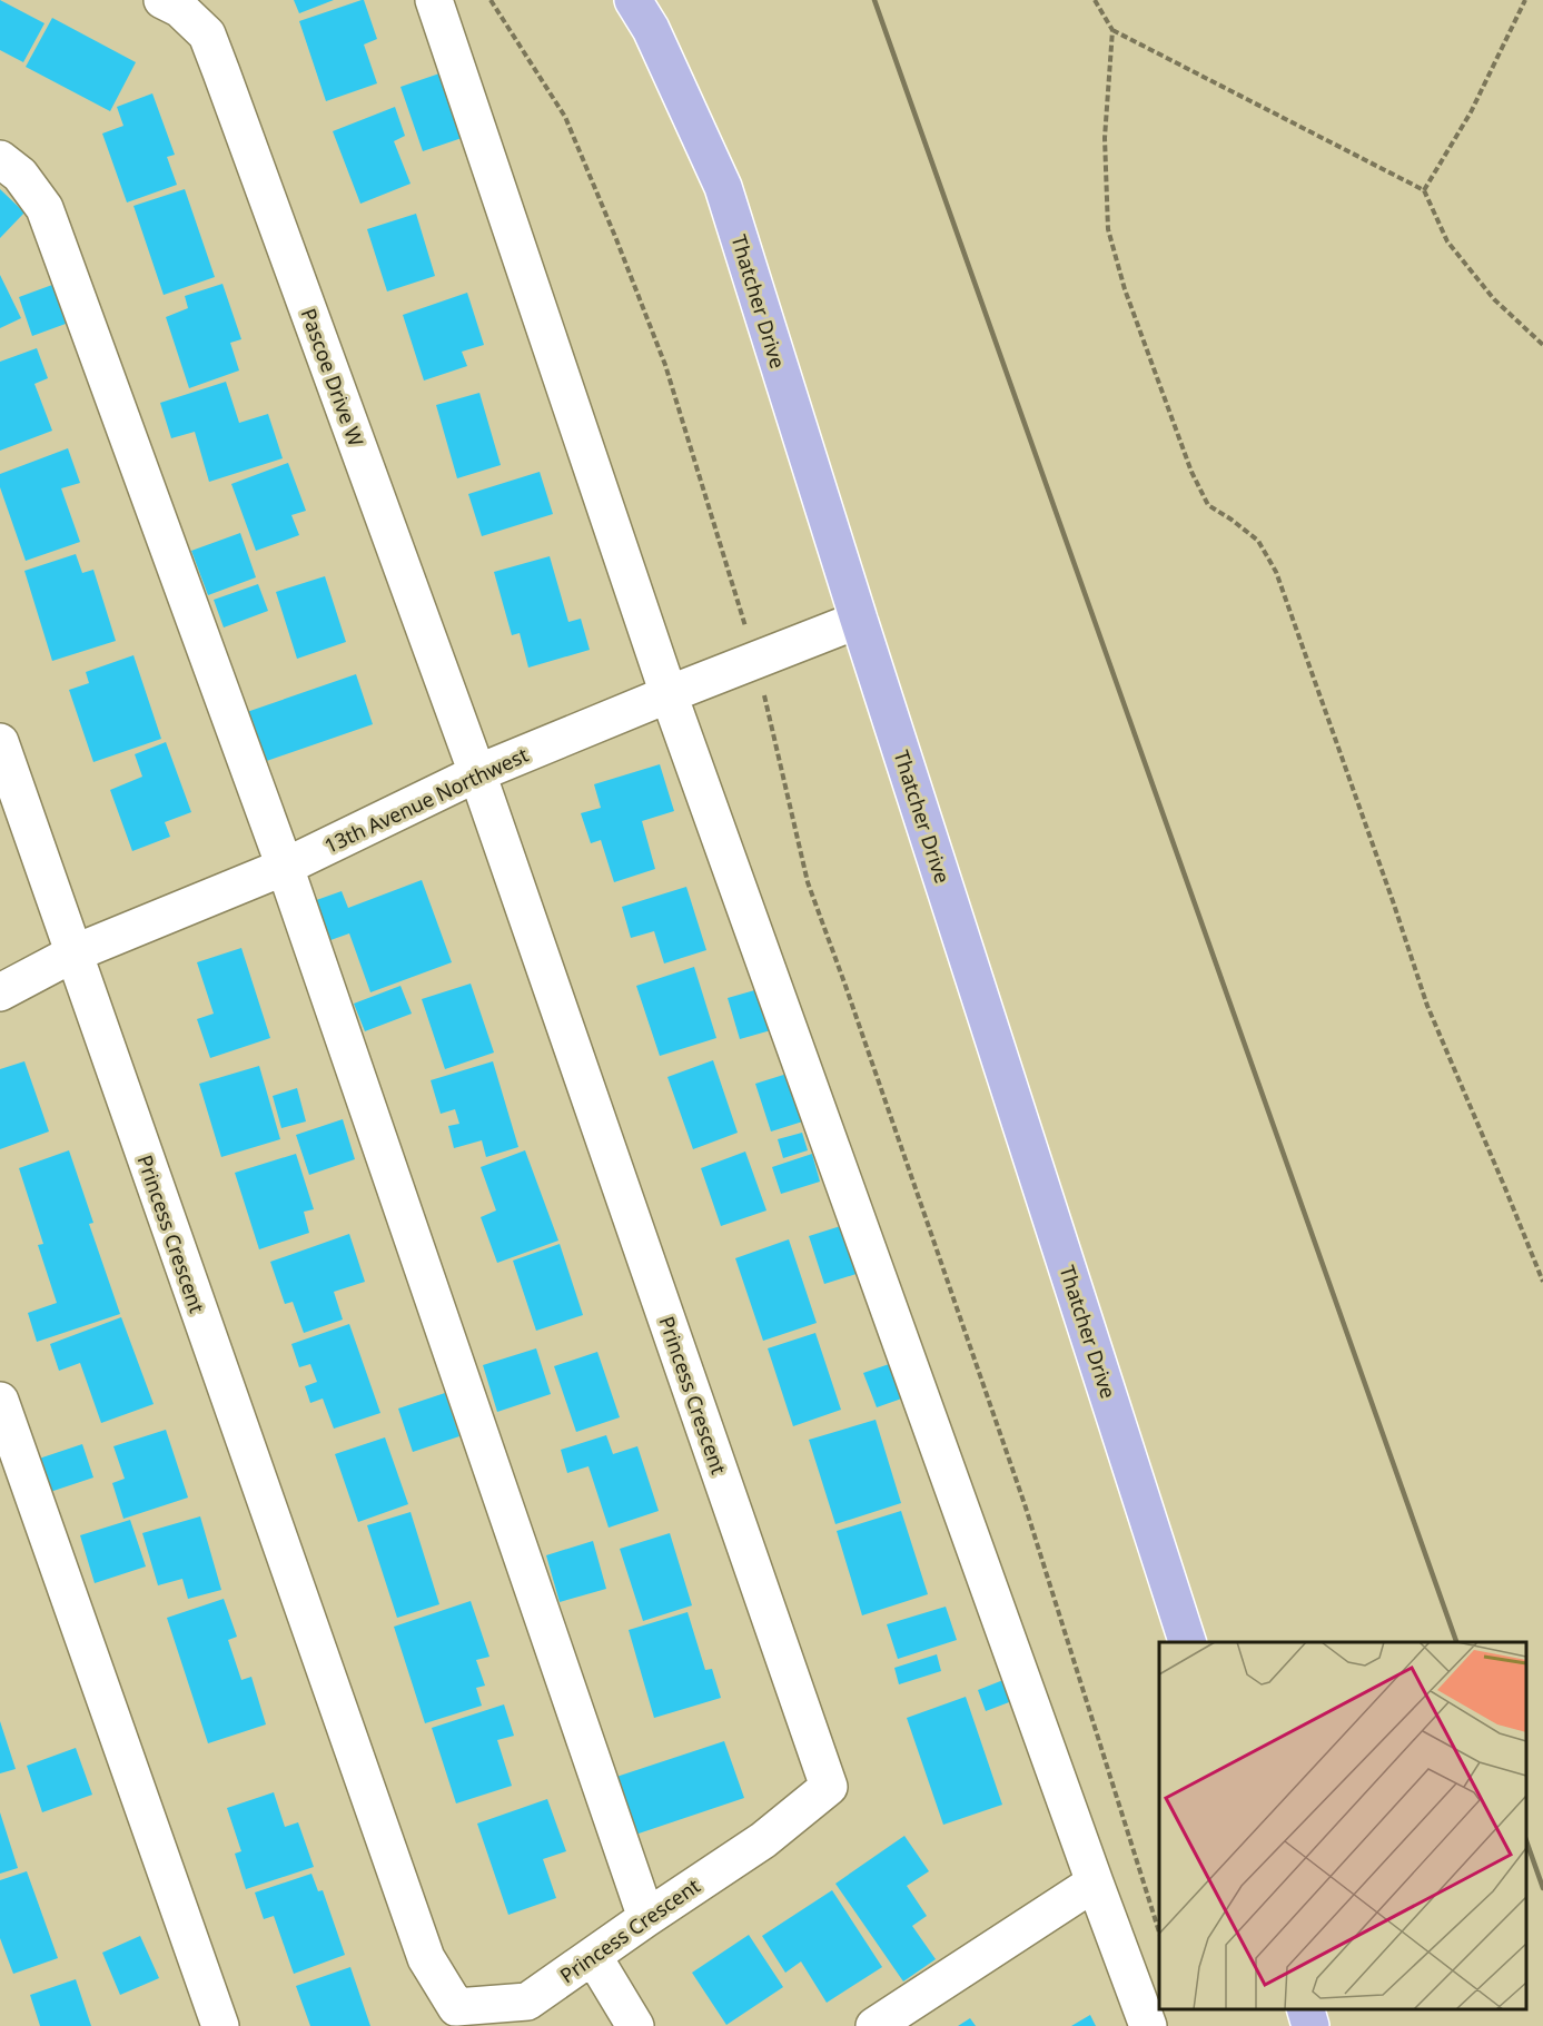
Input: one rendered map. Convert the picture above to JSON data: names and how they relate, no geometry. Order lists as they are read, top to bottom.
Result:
{
  "streets": {
    "main road": ["Thatcher Drive"],
    "street": ["Pascoe Drive W", "13th Avenue Northwest", "Princess Crescent"]
  },
  "crossings": [
    ["Thatcher Drive", "13th Avenue Northwest"],
    ["Pascoe Drive W", "13th Avenue Northwest"],
    ["Pascoe Drive W", "Princess Crescent"],
    ["13th Avenue Northwest", "Princess Crescent"]
  ]
}
